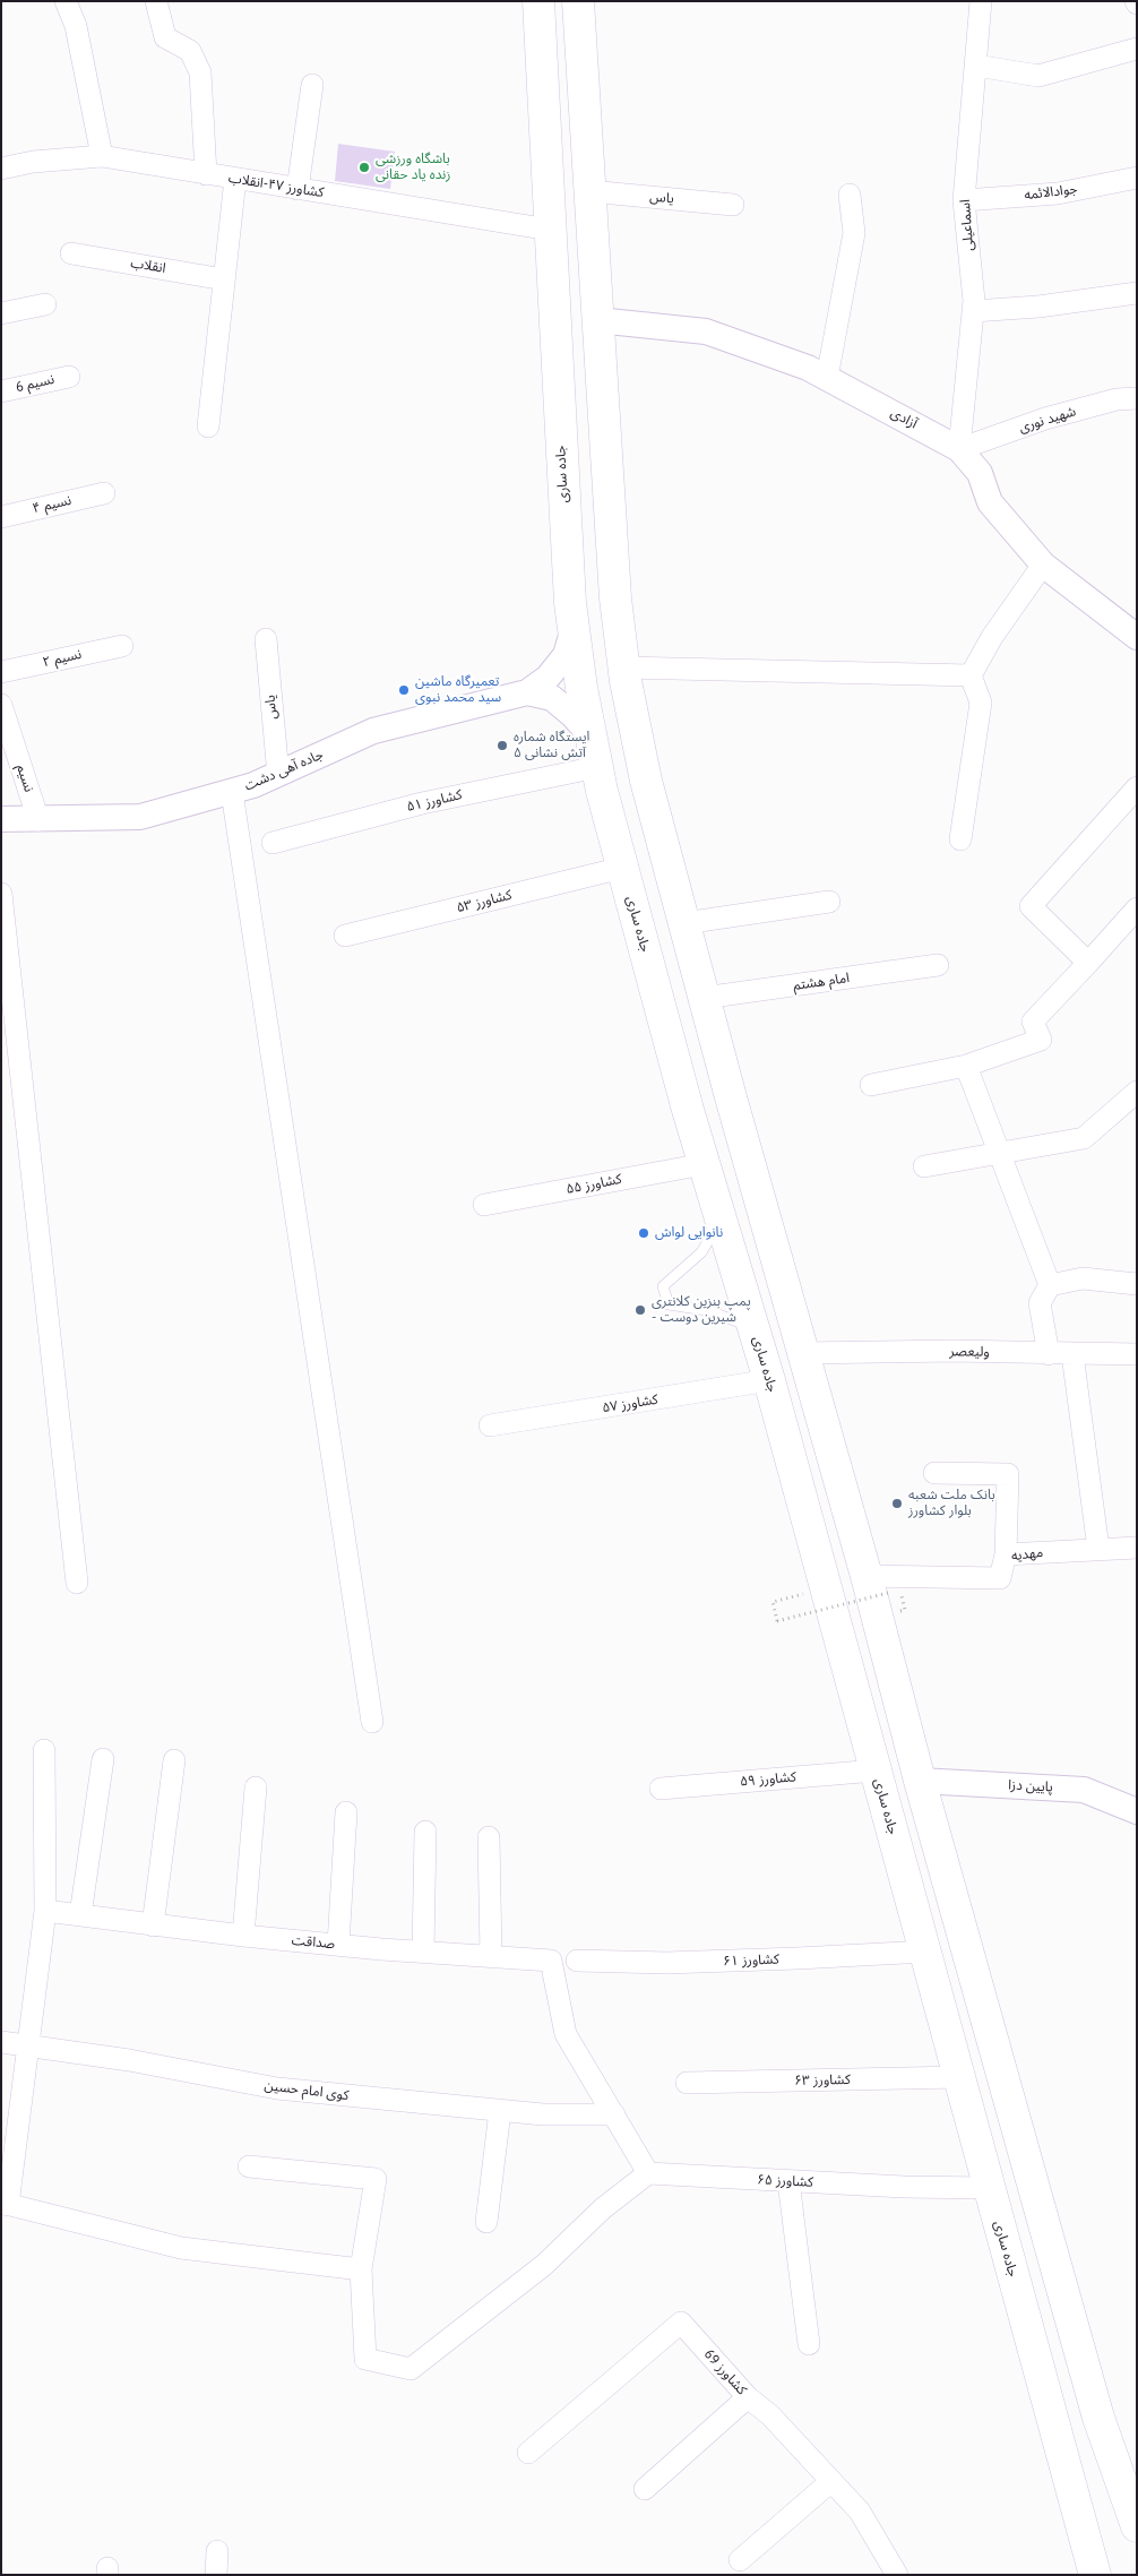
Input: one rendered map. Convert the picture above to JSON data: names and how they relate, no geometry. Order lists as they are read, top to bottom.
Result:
{
  "streets": {
    "highway": ["جاده ساری"],
    "street": [
      "کشاورز ۴۷-انقلاب",
      "جوادالائمه",
      "یاس",
      "اسماعیلی",
      "انقلاب",
      "نسیم 6",
      "آزادی",
      "شهید نوری",
      "نسیم ۴",
      "نسیم ۲",
      "جاده آهی دشت",
      "نسیم",
      "کشاورز ۵۱",
      "کشاورز ۵۳",
      "امام هشتم",
      "کشاورز ۵۵",
      "ولیعصر",
      "کشاورز ۵۷",
      "مهدیه",
      "کشاورز ۵۹",
      "پایین دزا",
      "صداقت",
      "کشاورز ۶۱",
      "کشاورز ۶۳",
      "کوی امام حسین",
      "کشاورز ۶۵",
      "کشاورز 69"
    ]
  },
  "crossings": [
    ["کشاورز ۴۷-انقلاب", "جاده ساری"],
    ["جوادالائمه", "اسماعیلی"],
    ["یاس", "جاده آهی دشت"],
    ["اسماعیلی", "آزادی"],
    ["اسماعیلی", "شهید نوری"],
    ["آزادی", "شهید نوری"],
    ["جاده ساری", "کشاورز ۵۱"],
    ["جاده ساری", "کشاورز ۵۳"],
    ["جاده ساری", "کشاورز ۵۵"],
    ["جاده ساری", "کشاورز ۵۷"],
    ["جاده ساری", "کشاورز ۵۹"],
    ["جاده ساری", "کشاورز ۶۱"],
    ["جاده ساری", "کشاورز ۶۳"],
    ["جاده ساری", "کشاورز ۶۵"],
    ["جاده آهی دشت", "نسیم"],
    ["صداقت", "کوی امام حسین"]
  ],
  "places": [
    "باشگاه ورزشی زنده یاد حقانی",
    "تعمیرگاه ماشین سید محمد نبوی",
    "ایستگاه شماره ۵ آتش نشانی",
    "نانوایی لواش",
    "پمپ بنزین کلانتری - شیرین دوست",
    "بانک ملت شعبه بلوار کشاورز"
  ]
}
